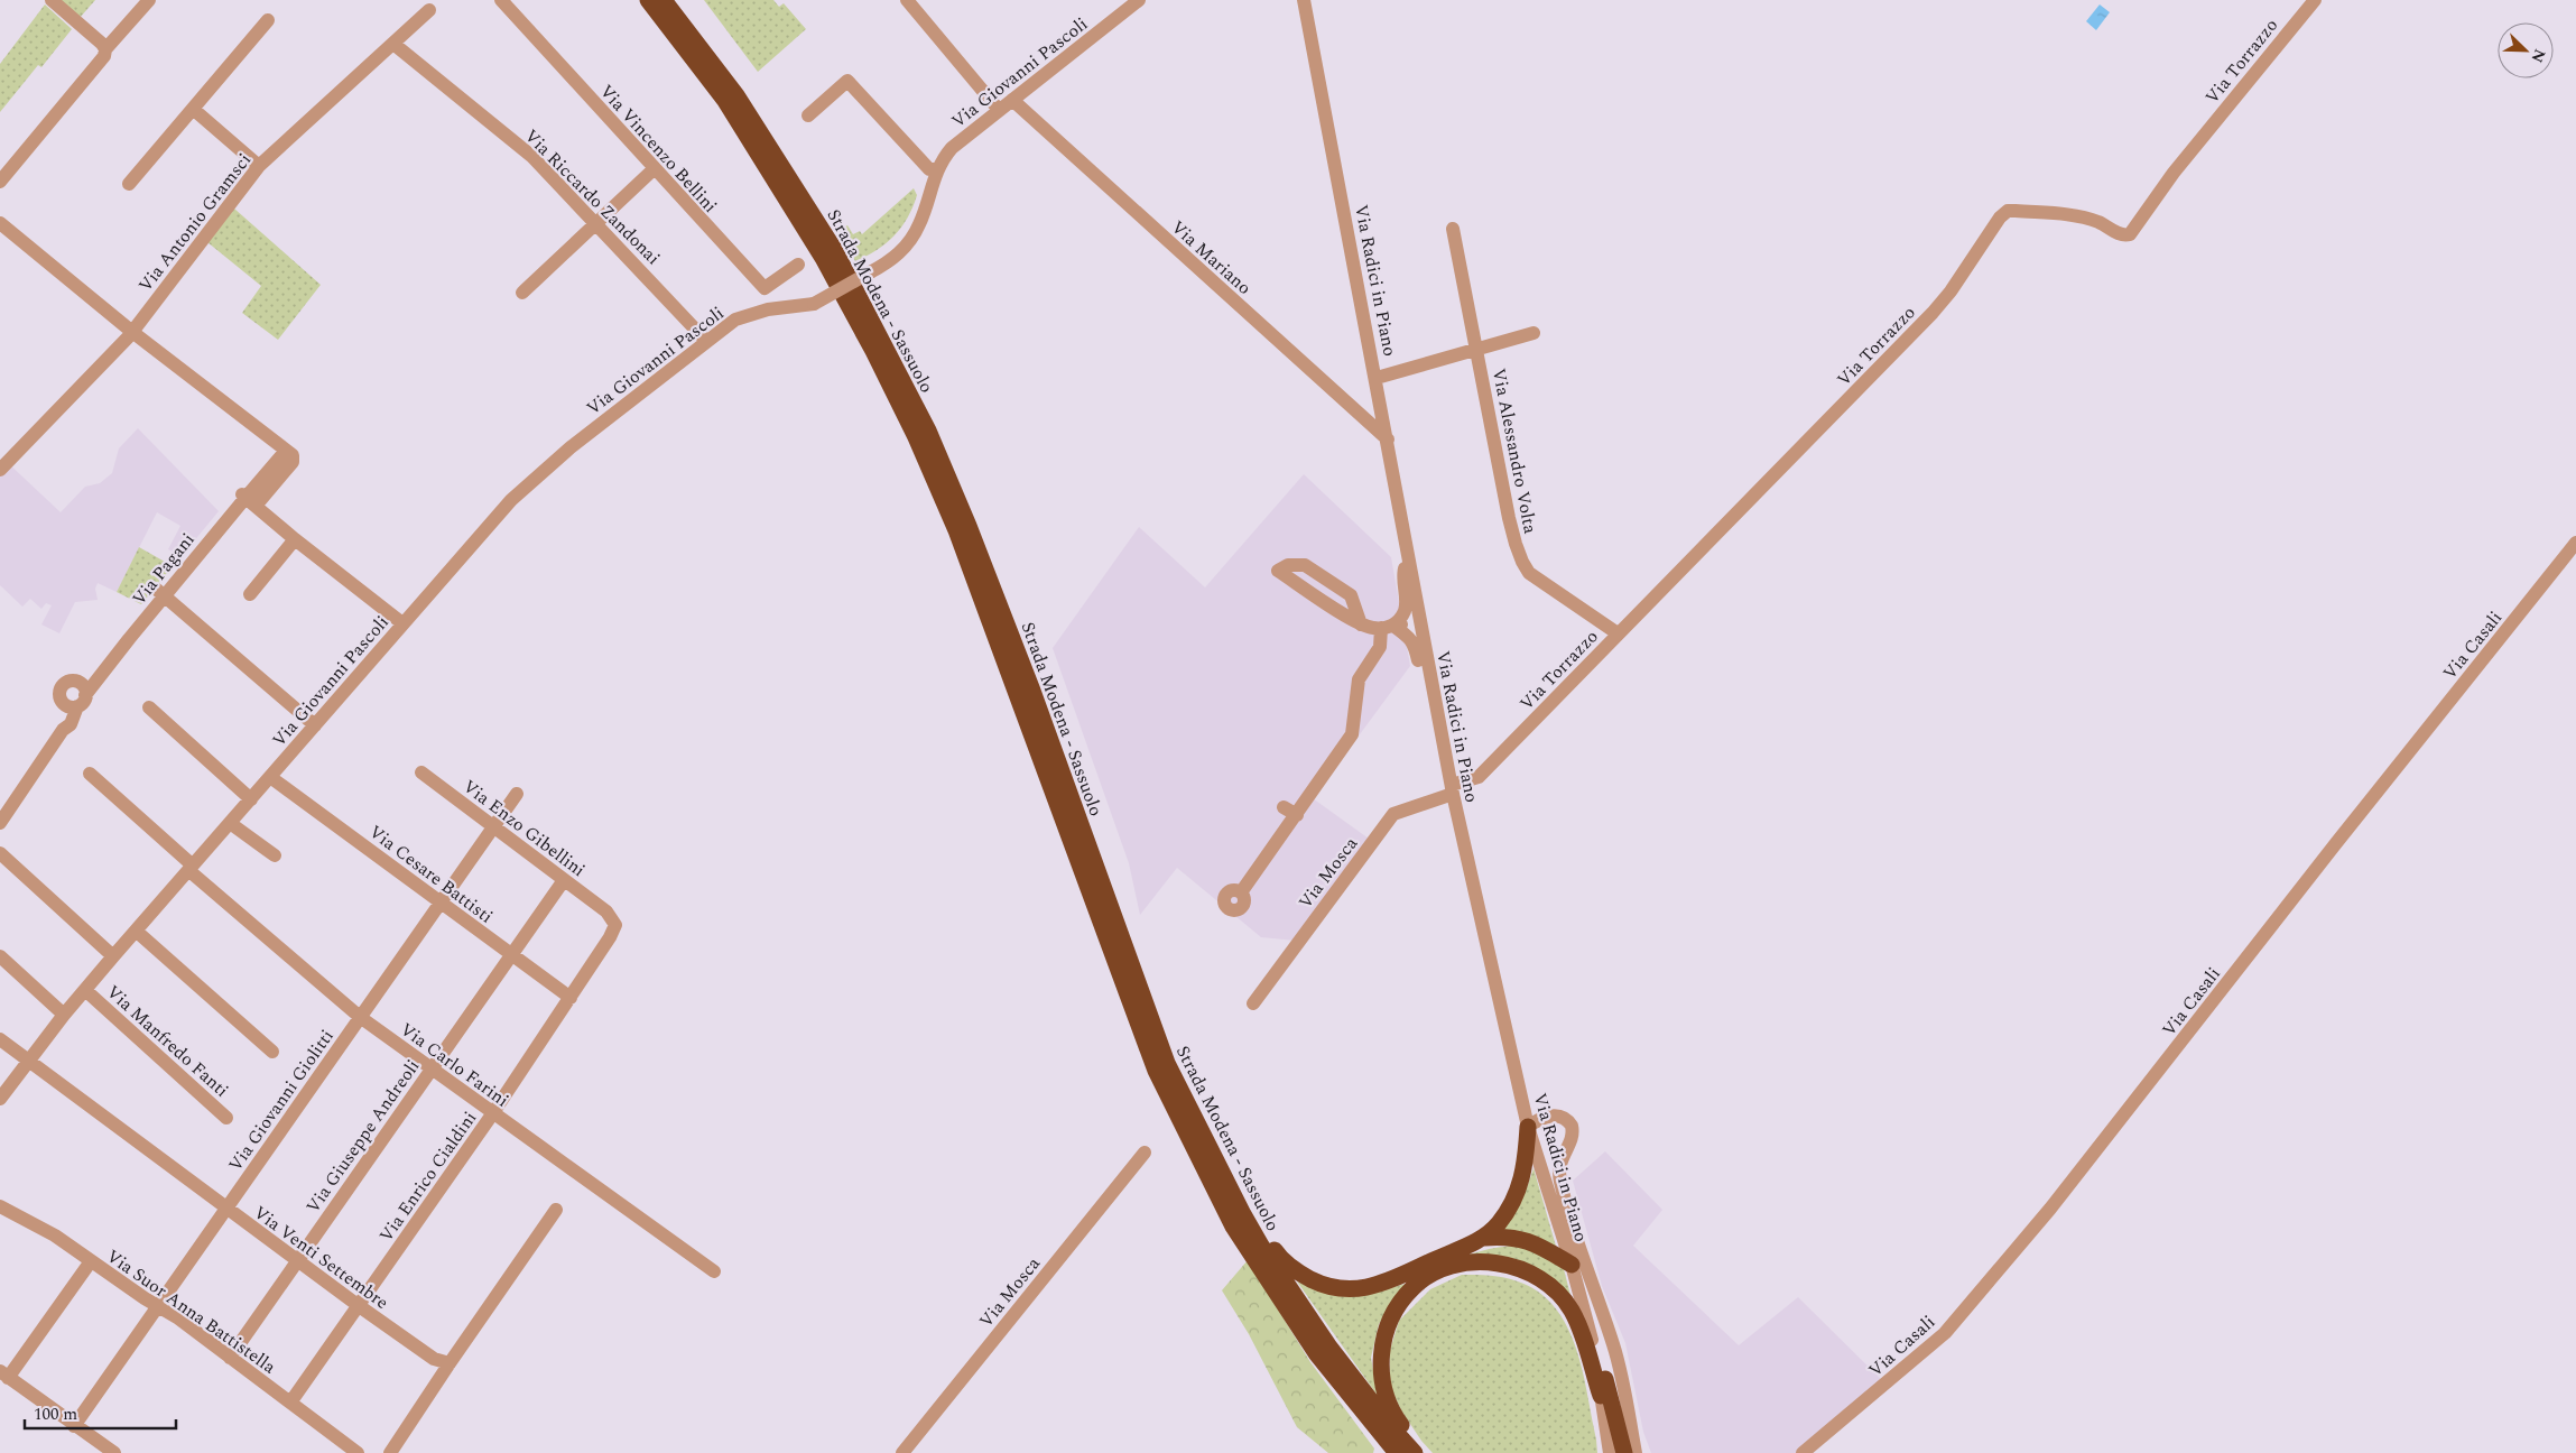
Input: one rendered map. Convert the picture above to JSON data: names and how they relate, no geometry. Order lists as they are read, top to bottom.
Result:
{
  "streets": {
    "highway": ["Strada Modena - Sassuolo"],
    "street": [
      "Via Torrazzo",
      "Via Giovanni Pascoli",
      "Via Vincenzo Bellini",
      "Via Riccardo Zandonai",
      "Via Antonio Gramsci",
      "Via Mariano",
      "Via Radici in Piano",
      "Via Alessandro Volta",
      "Via Pagani",
      "Via Casali",
      "Via Enzo Gibellini",
      "Via Mosca",
      "Via Cesare Battisti",
      "Via Manfredo Fanti",
      "Via Carlo Farini",
      "Via Giovanni Giolitti",
      "Via Giuseppe Andreoli",
      "Via Enrico Cialdini",
      "Via Venti Settembre",
      "Via Suor Anna Battistella"
    ]
  },
  "crossings": [
    ["Via Torrazzo", "Via Radici in Piano"],
    ["Via Torrazzo", "Via Alessandro Volta"],
    ["Via Torrazzo", "Via Mosca"],
    ["Via Giovanni Pascoli", "Via Riccardo Zandonai"],
    ["Via Giovanni Pascoli", "Via Mariano"],
    ["Via Giovanni Pascoli", "Via Cesare Battisti"],
    ["Via Giovanni Pascoli", "Via Manfredo Fanti"],
    ["Via Giovanni Pascoli", "Via Carlo Farini"],
    ["Via Giovanni Pascoli", "Via Venti Settembre"],
    ["Via Riccardo Zandonai", "Via Antonio Gramsci"],
    ["Via Antonio Gramsci", "Via Pagani"],
    ["Via Mariano", "Via Radici in Piano"],
    ["Via Radici in Piano", "Via Mosca"],
    ["Via Enzo Gibellini", "Via Giovanni Giolitti"],
    ["Via Enzo Gibellini", "Via Giuseppe Andreoli"],
    ["Via Enzo Gibellini", "Via Enrico Cialdini"],
    ["Via Cesare Battisti", "Via Giovanni Giolitti"],
    ["Via Cesare Battisti", "Via Giuseppe Andreoli"],
    ["Via Cesare Battisti", "Via Enrico Cialdini"],
    ["Via Carlo Farini", "Via Giovanni Giolitti"],
    ["Via Carlo Farini", "Via Giuseppe Andreoli"],
    ["Via Carlo Farini", "Via Enrico Cialdini"],
    ["Via Giovanni Giolitti", "Via Venti Settembre"],
    ["Via Giovanni Giolitti", "Via Suor Anna Battistella"],
    ["Via Giuseppe Andreoli", "Via Venti Settembre"],
    ["Via Giuseppe Andreoli", "Via Suor Anna Battistella"],
    ["Via Enrico Cialdini", "Via Venti Settembre"],
    ["Via Enrico Cialdini", "Via Suor Anna Battistella"]
  ],
  "scale_bar": "100 m",
  "north": "bottom right"
}
